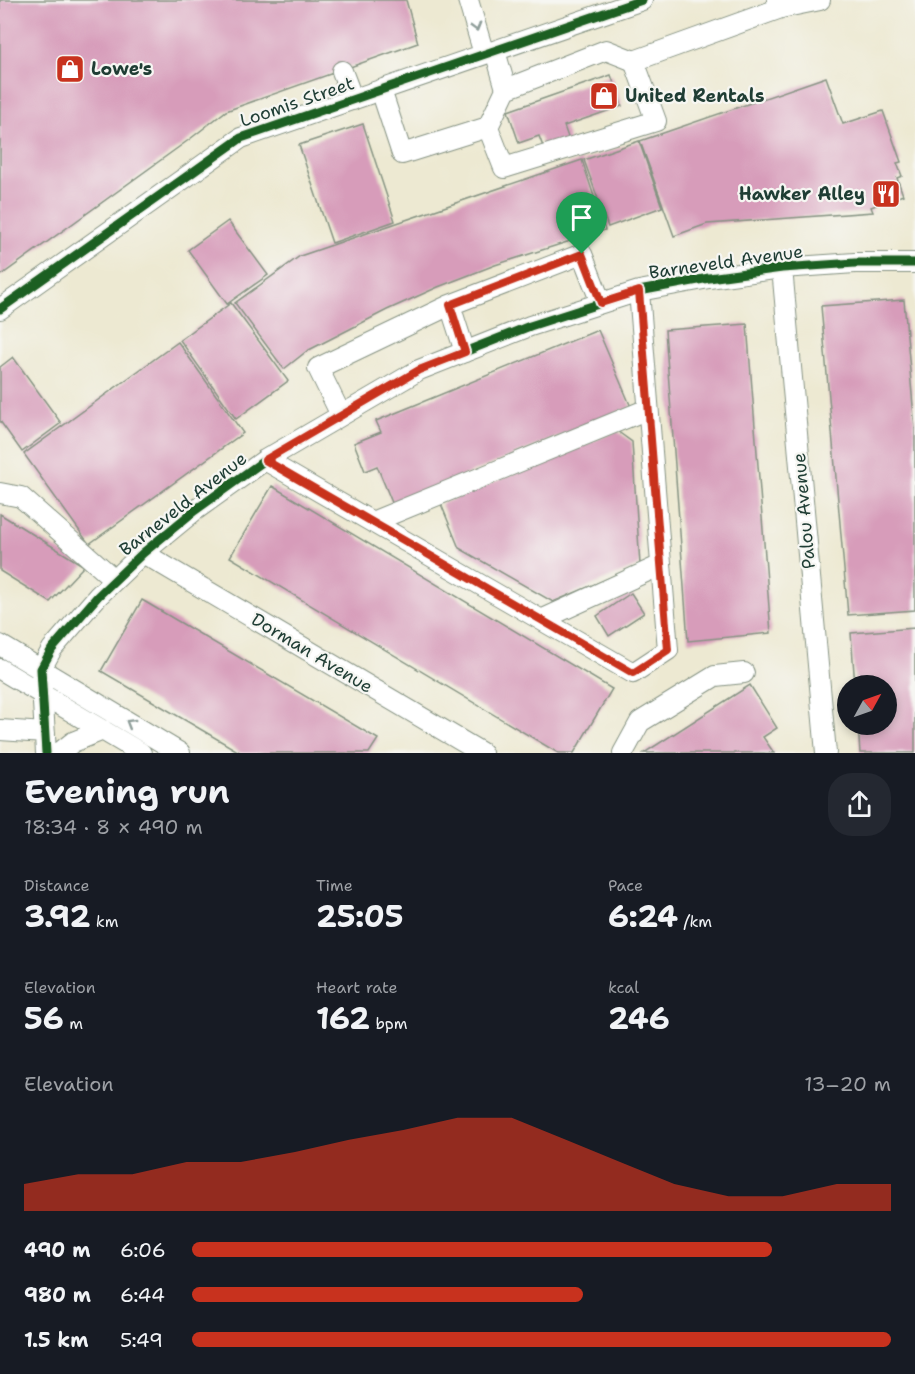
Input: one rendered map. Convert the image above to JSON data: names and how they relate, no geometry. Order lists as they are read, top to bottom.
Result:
{
  "streets": {
    "street": [
      "Loomis Street",
      "Barneveld Avenue",
      "Palou Avenue",
      "Dorman Avenue"
    ]
  },
  "crossings": [
    ["Barneveld Avenue", "Palou Avenue"],
    ["Barneveld Avenue", "Dorman Avenue"]
  ],
  "places": {
    "shop": ["Lowe's", "United Rentals"],
    "restaurant": ["Hawker Alley"]
  },
  "north": "top right",
  "page": {
    "heading": ["Evening run", "18:34 · 8 × 490 m"],
    "stats": [
      ["Distance", "3.92 km"],
      ["Time", "25:05"],
      ["Pace", "6:24 /km"],
      ["Elevation", "56 m"],
      ["Heart rate", "162 bpm"],
      ["kcal", "246"]
    ],
    "chart": ["Elevation", "13–20 m"],
    "list": [
      {
        "name": "490 m",
        "note": "6:06"
      },
      {
        "name": "980 m",
        "note": "6:44"
      },
      {
        "name": "1.5 km",
        "note": "5:49"
      }
    ]
  }
}
